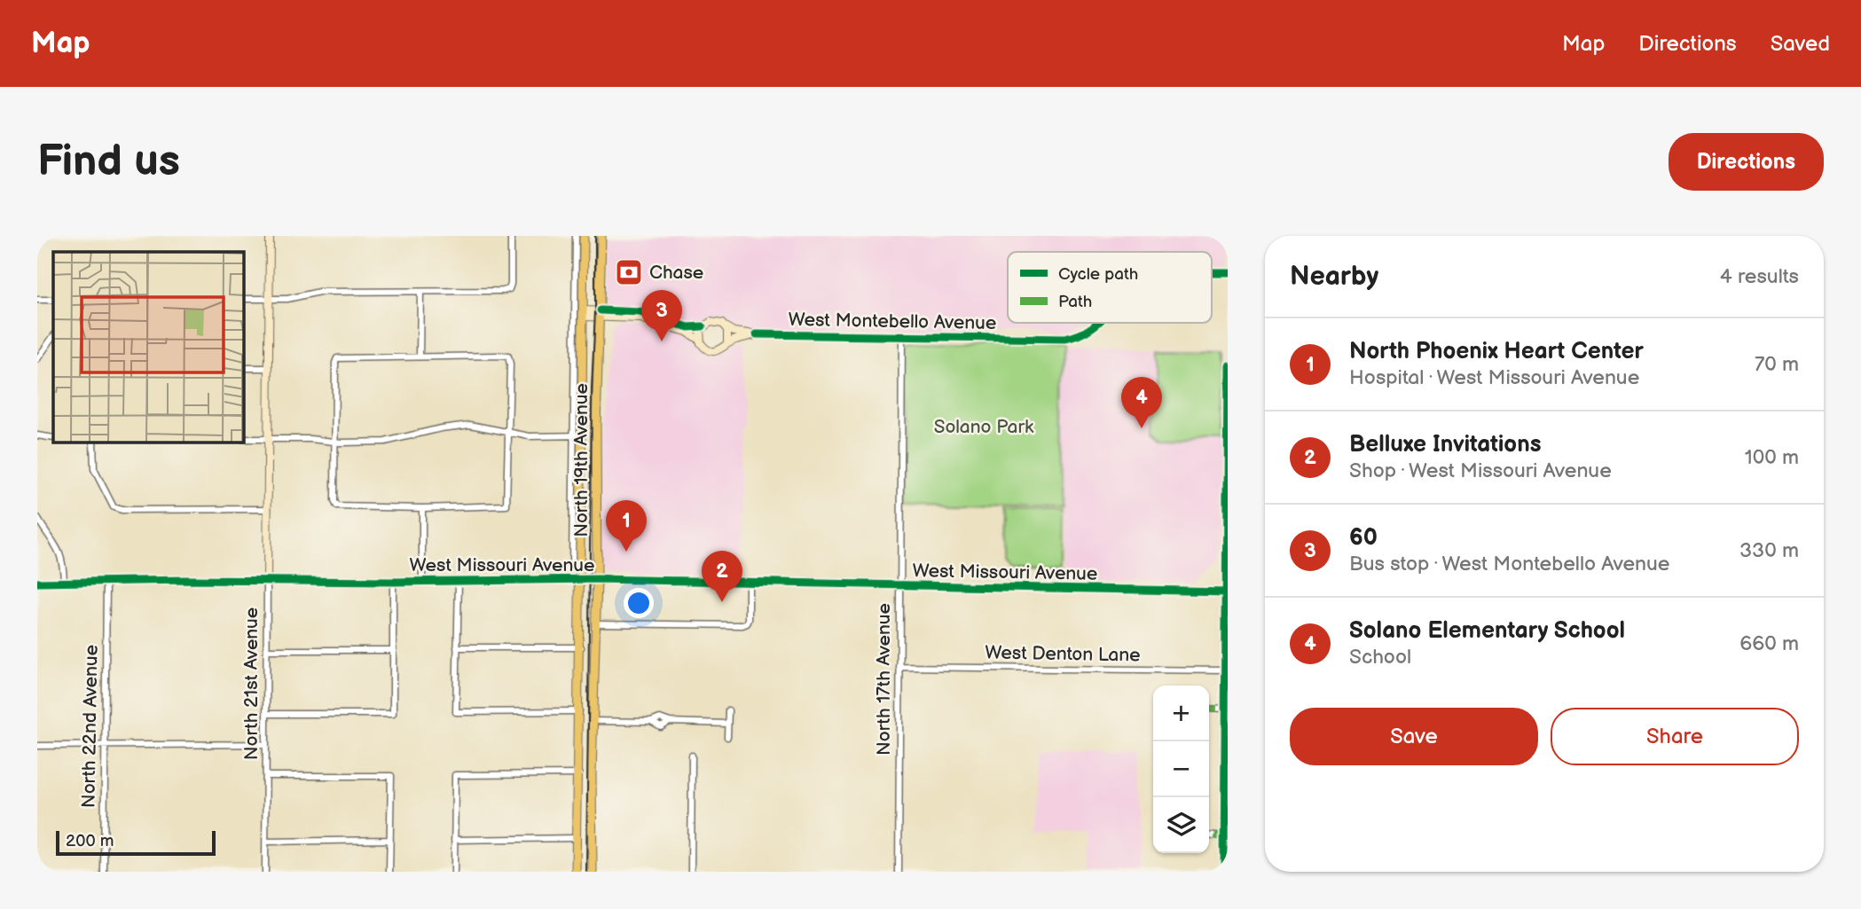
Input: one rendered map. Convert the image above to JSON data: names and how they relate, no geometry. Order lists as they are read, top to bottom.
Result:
{
  "streets": {
    "main road": ["North 19th Avenue"],
    "street": [
      "West Montebello Avenue",
      "West Missouri Avenue",
      "West Denton Lane",
      "North 17th Avenue",
      "North 21st Avenue",
      "North 22nd Avenue"
    ]
  },
  "crossings": [
    ["West Montebello Avenue", "North 17th Avenue"],
    ["North 19th Avenue", "West Missouri Avenue"],
    ["West Missouri Avenue", "North 17th Avenue"],
    ["West Missouri Avenue", "North 21st Avenue"],
    ["West Missouri Avenue", "North 22nd Avenue"],
    ["West Denton Lane", "North 17th Avenue"]
  ],
  "parks": ["Solano Park"],
  "places": {
    "bank": ["Chase"]
  },
  "legend": ["Cycle path", "Path"],
  "scale_bar": "200 m",
  "page": {
    "header": "Map",
    "nav": ["Map", "Directions", "Saved"],
    "buttons": [
      "Directions",
      ["Save", "Share"]
    ],
    "title": "Find us",
    "heading": ["Nearby", "4 results"],
    "pins": [
      "3",
      "4",
      "1",
      "2"
    ],
    "list": [
      {
        "mark": "1",
        "name": "North Phoenix Heart Center",
        "note": "Hospital · West Missouri Avenue",
        "value": "70 m"
      },
      {
        "mark": "2",
        "name": "Belluxe Invitations",
        "note": "Shop · West Missouri Avenue",
        "value": "100 m"
      },
      {
        "mark": "3",
        "name": "60",
        "note": "Bus stop · West Montebello Avenue",
        "value": "330 m"
      },
      {
        "mark": "4",
        "name": "Solano Elementary School",
        "note": "School",
        "value": "660 m"
      }
    ],
    "map_buttons": ["+", "−"],
    "scale": "200 m"
  }
}
